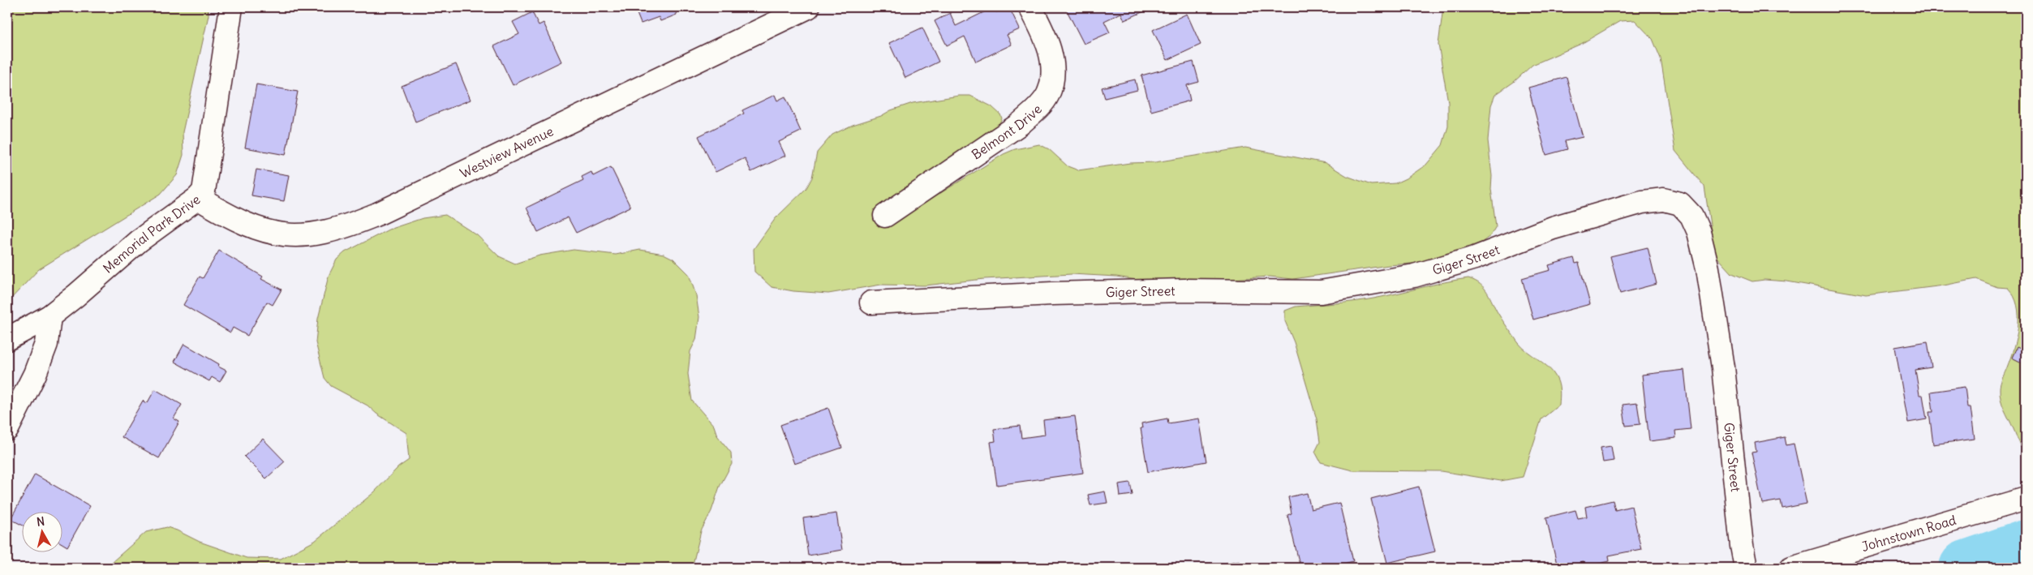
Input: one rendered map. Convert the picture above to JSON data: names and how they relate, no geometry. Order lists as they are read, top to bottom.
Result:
{
  "streets": {
    "street": [
      "Belmont Drive",
      "Westview Avenue",
      "Memorial Park Drive",
      "Giger Street",
      "Johnstown Road"
    ]
  },
  "crossings": [
    ["Westview Avenue", "Memorial Park Drive"]
  ],
  "north": "top"
}
